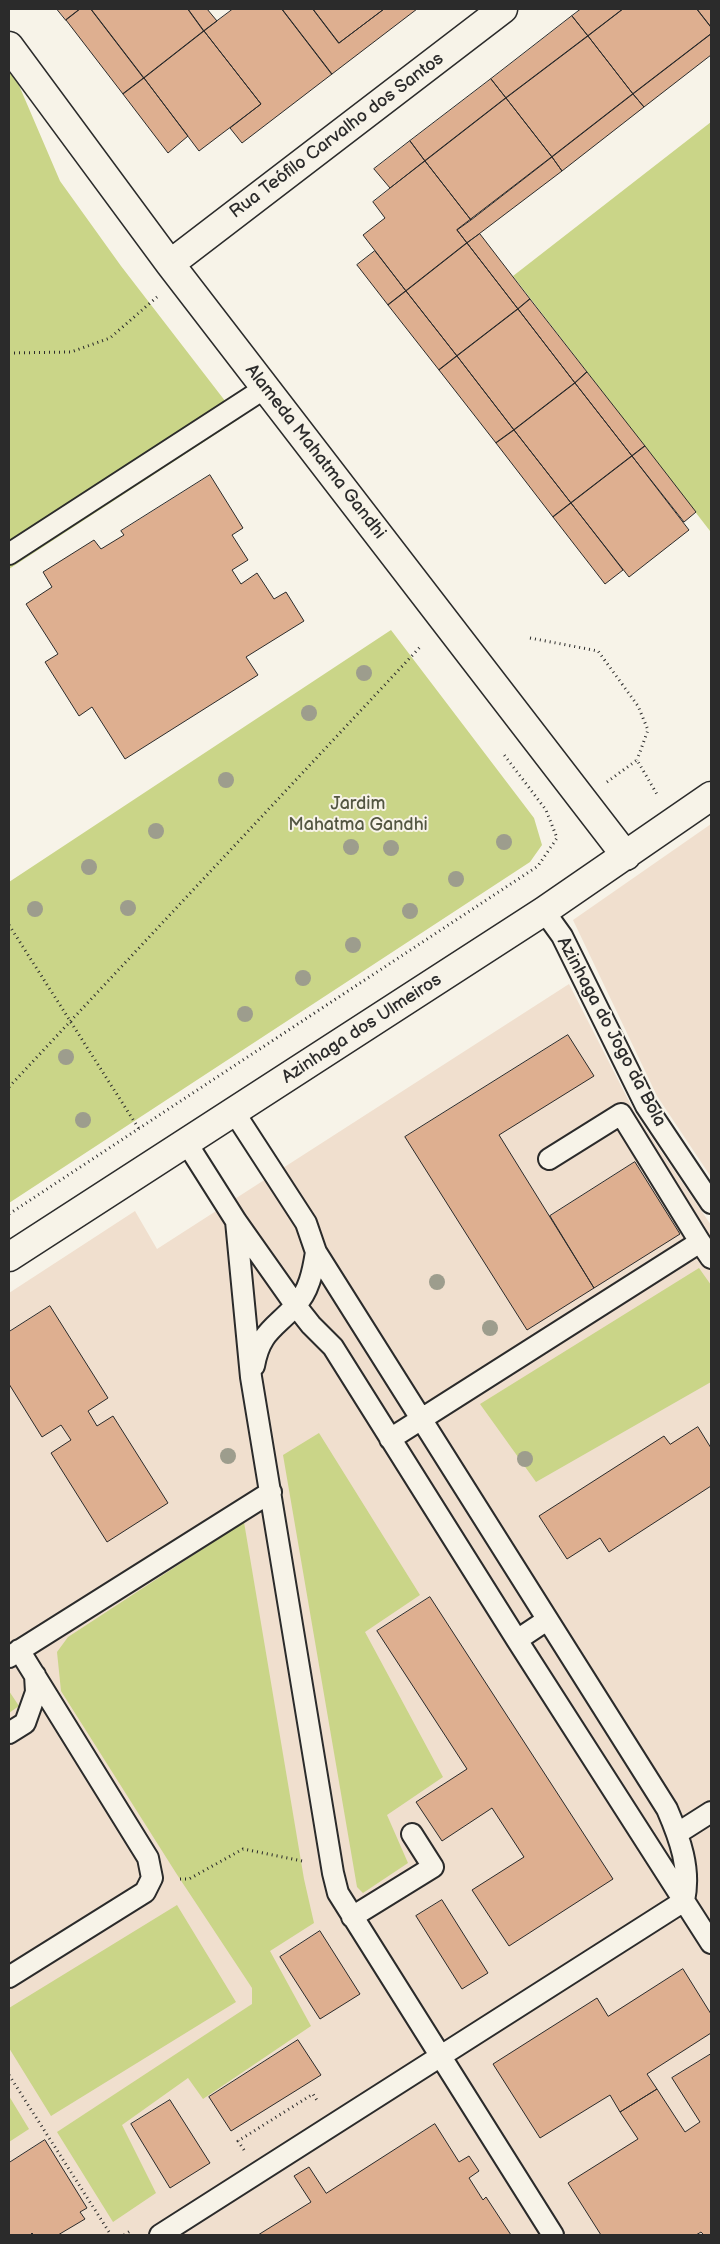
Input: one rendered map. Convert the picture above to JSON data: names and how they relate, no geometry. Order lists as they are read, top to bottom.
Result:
{
  "streets": {
    "street": ["Rua Teófilo Carvalho dos Santos", "Alameda Mahatma Gandhi", "Azinhaga dos Ulmeiros"],
    "lane": ["Azinhaga do Jogo da Bola"]
  },
  "crossings": [
    ["Rua Teófilo Carvalho dos Santos", "Alameda Mahatma Gandhi"],
    ["Alameda Mahatma Gandhi", "Azinhaga dos Ulmeiros"],
    ["Azinhaga dos Ulmeiros", "Azinhaga do Jogo da Bola"]
  ],
  "parks": ["Jardim Mahatma Gandhi"]
}
